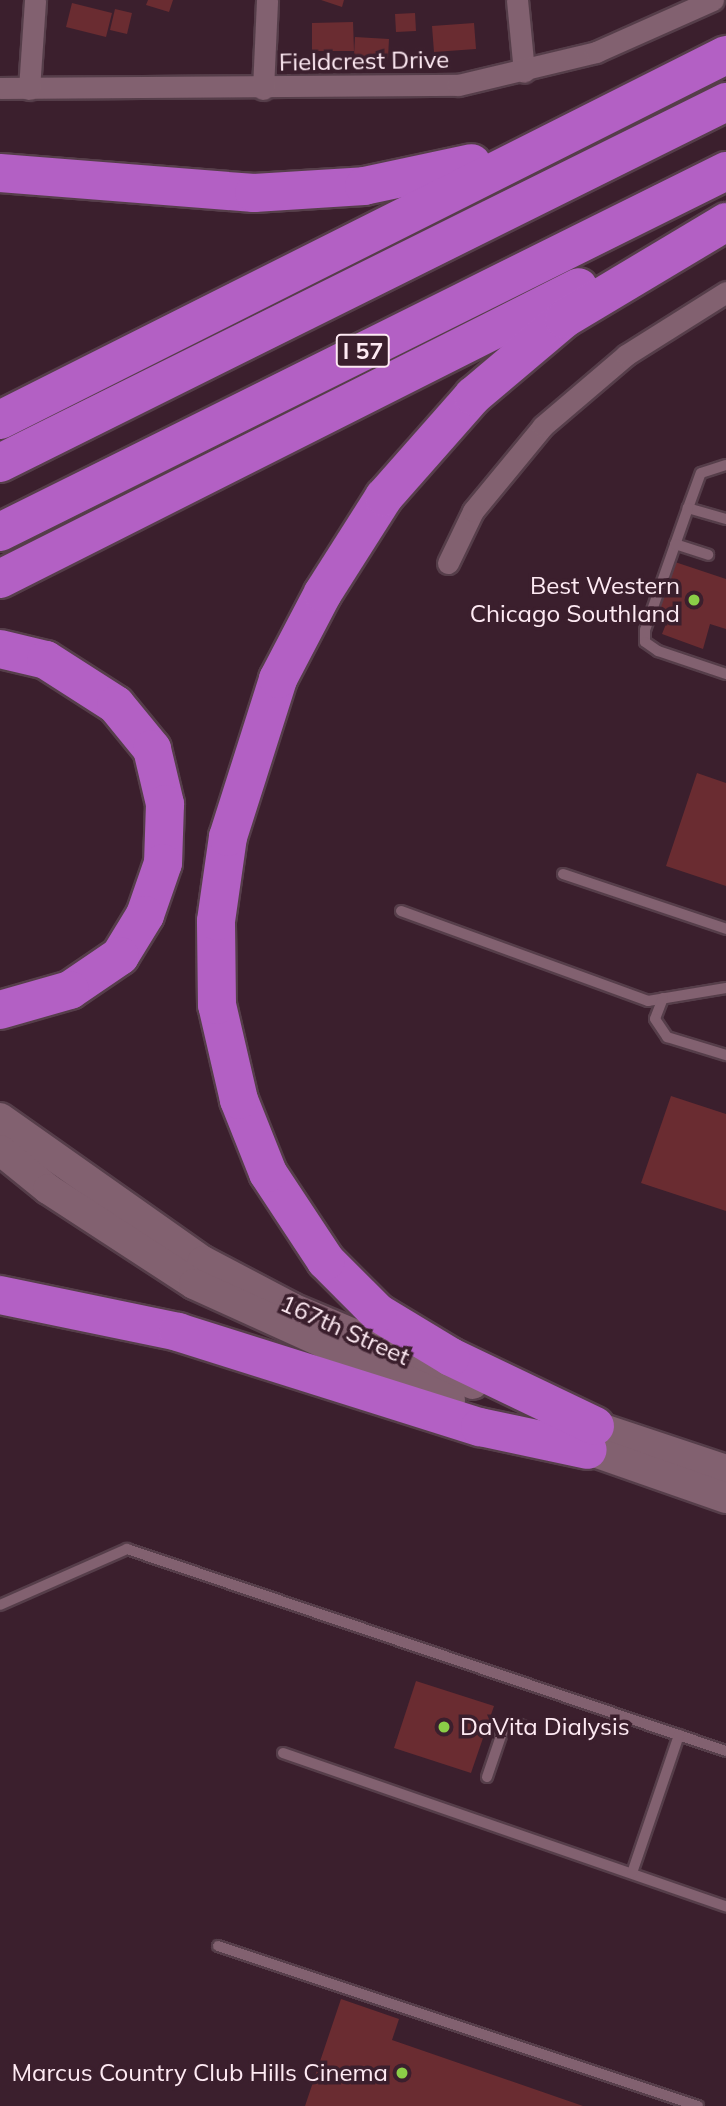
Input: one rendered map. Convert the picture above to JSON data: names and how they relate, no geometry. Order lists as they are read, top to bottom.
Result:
{
  "streets": {
    "highway": ["I 57"],
    "main road": ["167th Street"],
    "street": ["Fieldcrest Drive"]
  },
  "places": ["Best Western Chicago Southland", "DaVita Dialysis", "Marcus Country Club Hills Cinema"]
}
